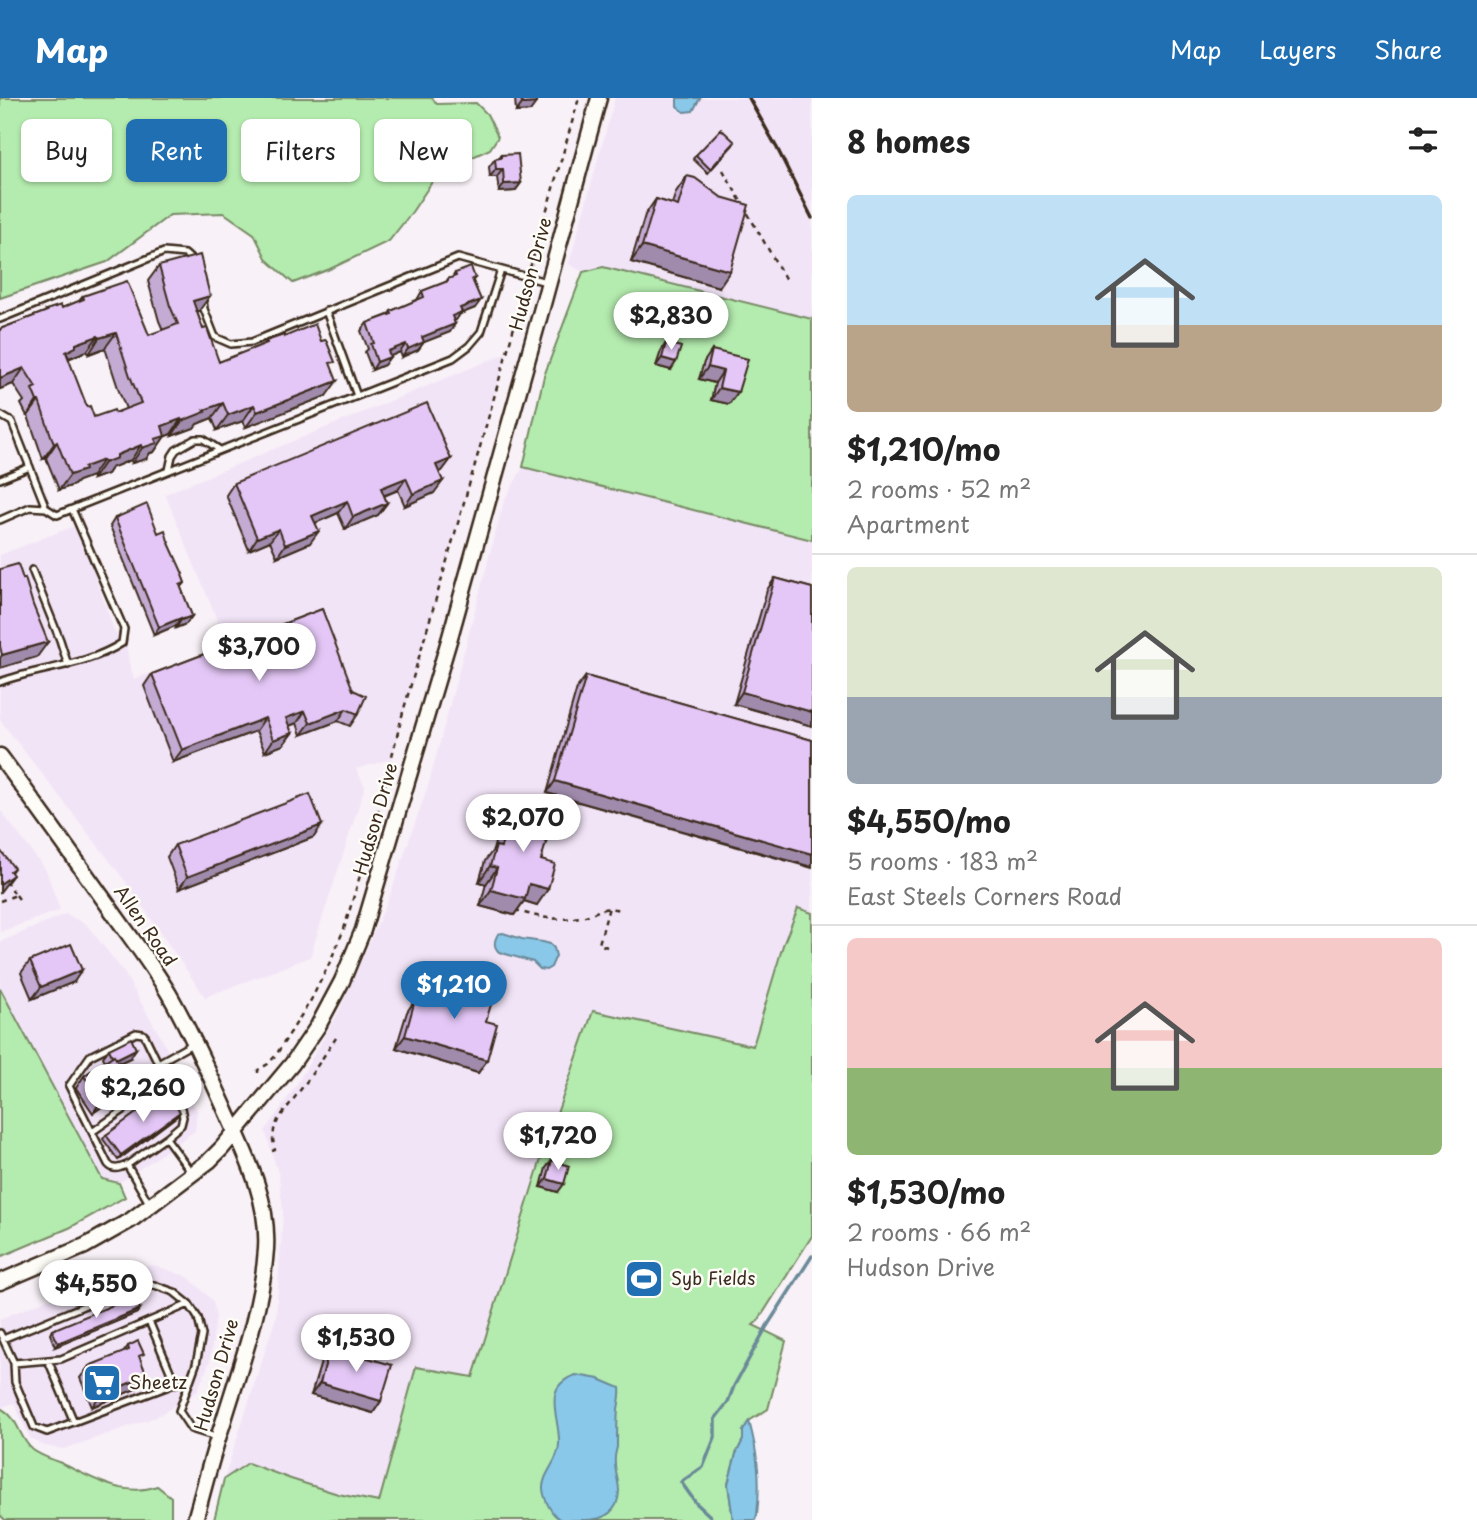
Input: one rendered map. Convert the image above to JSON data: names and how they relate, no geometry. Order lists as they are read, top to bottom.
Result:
{
  "streets": {
    "main road": ["Hudson Drive", "Allen Road"]
  },
  "crossings": [
    ["Hudson Drive", "Allen Road"]
  ],
  "places": {
    "sports": ["Syb Fields"],
    "supermarket": ["Sheetz"]
  },
  "page": {
    "header": "Map",
    "nav": ["Map", "Layers", "Share"],
    "heading": "8 homes",
    "chip": [
      "Buy",
      "Rent",
      "Filters",
      "New"
    ],
    "list": [
      {
        "name": "$1,210/mo",
        "note": "2 rooms · 52 m² · Apartment"
      },
      {
        "name": "$4,550/mo",
        "note": "5 rooms · 183 m² · East Steels Corners Road"
      },
      {
        "name": "$1,530/mo",
        "note": "2 rooms · 66 m² · Hudson Drive"
      }
    ],
    "price": [
      "$2,830",
      "$3,700",
      "$2,070",
      "$1,210",
      "$2,260",
      "$1,720",
      "$4,550",
      "$1,530"
    ]
  }
}
